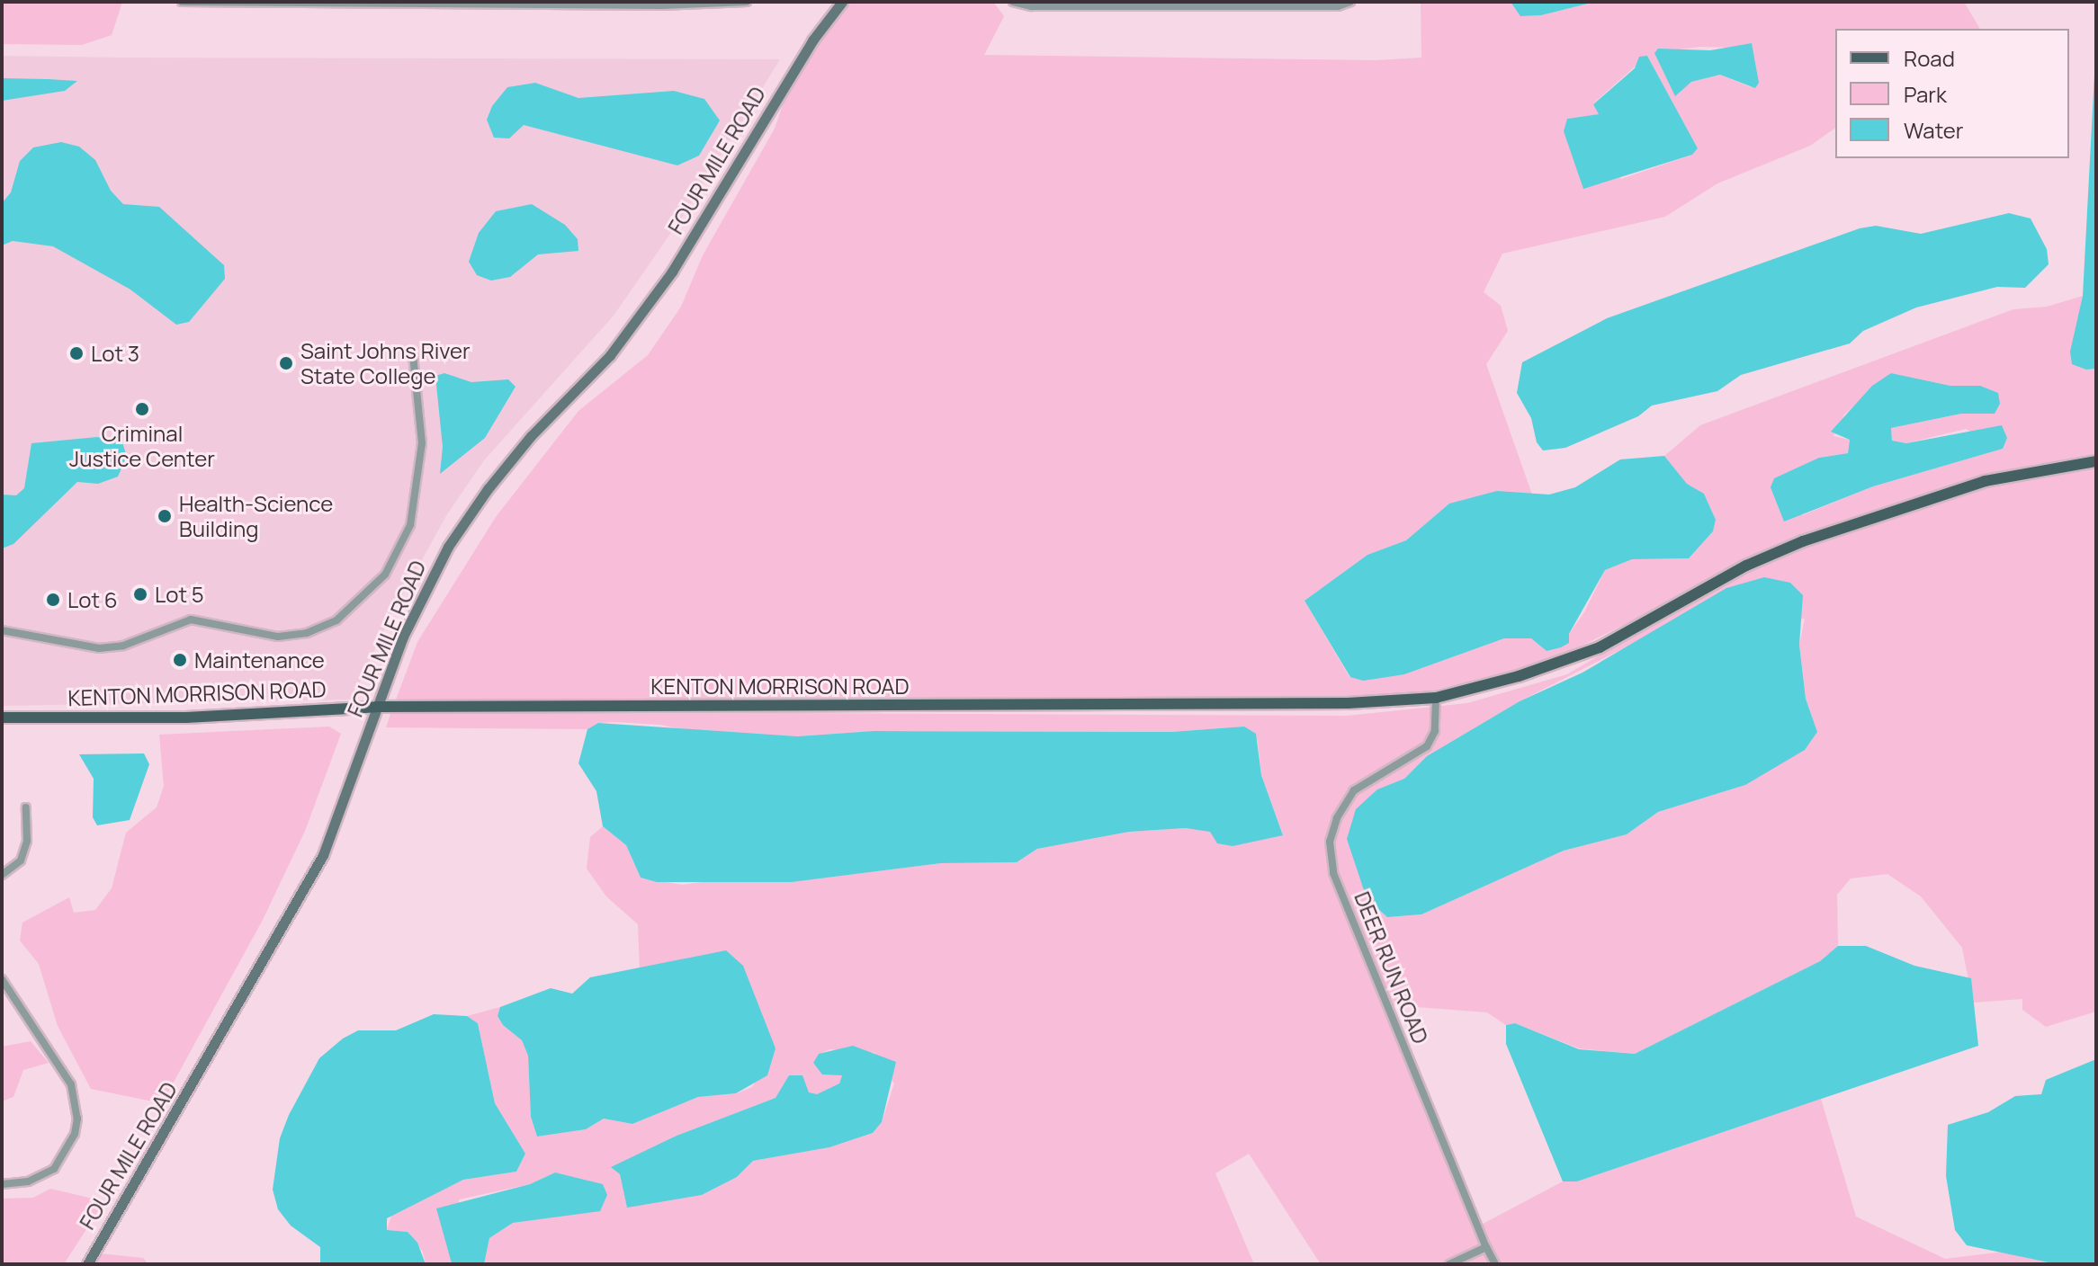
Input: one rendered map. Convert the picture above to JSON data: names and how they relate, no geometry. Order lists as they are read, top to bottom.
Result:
{
  "streets": {
    "main road": ["FOUR MILE ROAD", "KENTON MORRISON ROAD"],
    "street": ["DEER RUN ROAD"]
  },
  "crossings": [
    ["FOUR MILE ROAD", "KENTON MORRISON ROAD"],
    ["KENTON MORRISON ROAD", "DEER RUN ROAD"]
  ],
  "places": [
    "Lot 3",
    "Saint Johns River State College",
    "Criminal Justice Center",
    "Health-Science Building",
    "Lot 5",
    "Lot 6",
    "Maintenance"
  ],
  "legend": ["Road", "Park", "Water"]
}
